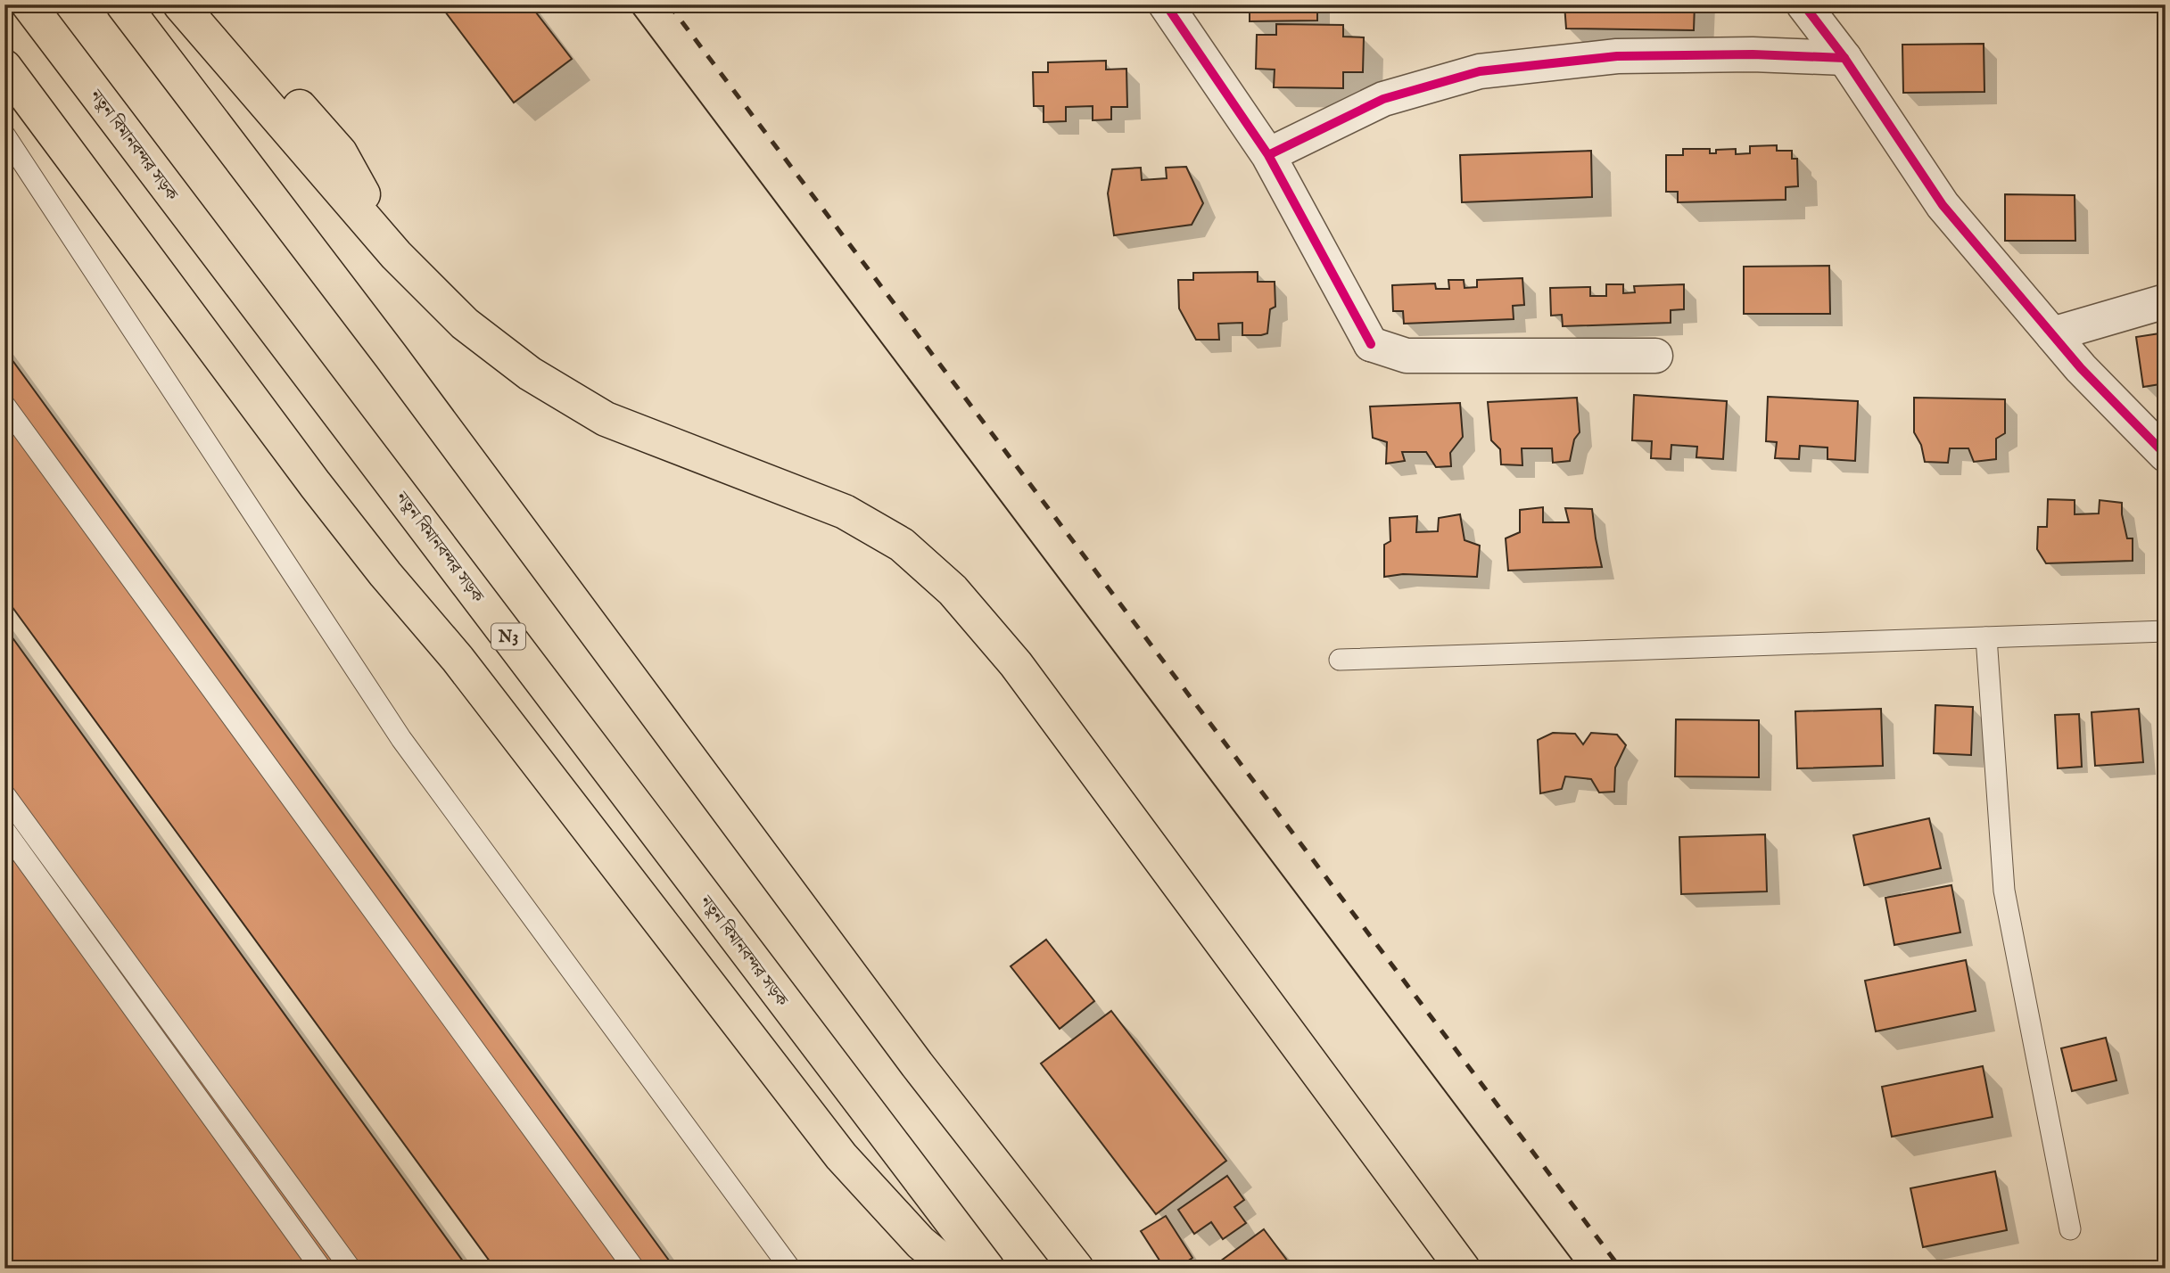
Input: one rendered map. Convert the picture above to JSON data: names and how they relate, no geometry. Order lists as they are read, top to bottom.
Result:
{
  "streets": {
    "highway": ["নতুন বিমানবন্দর সড়ক", "N3"]
  }
}
